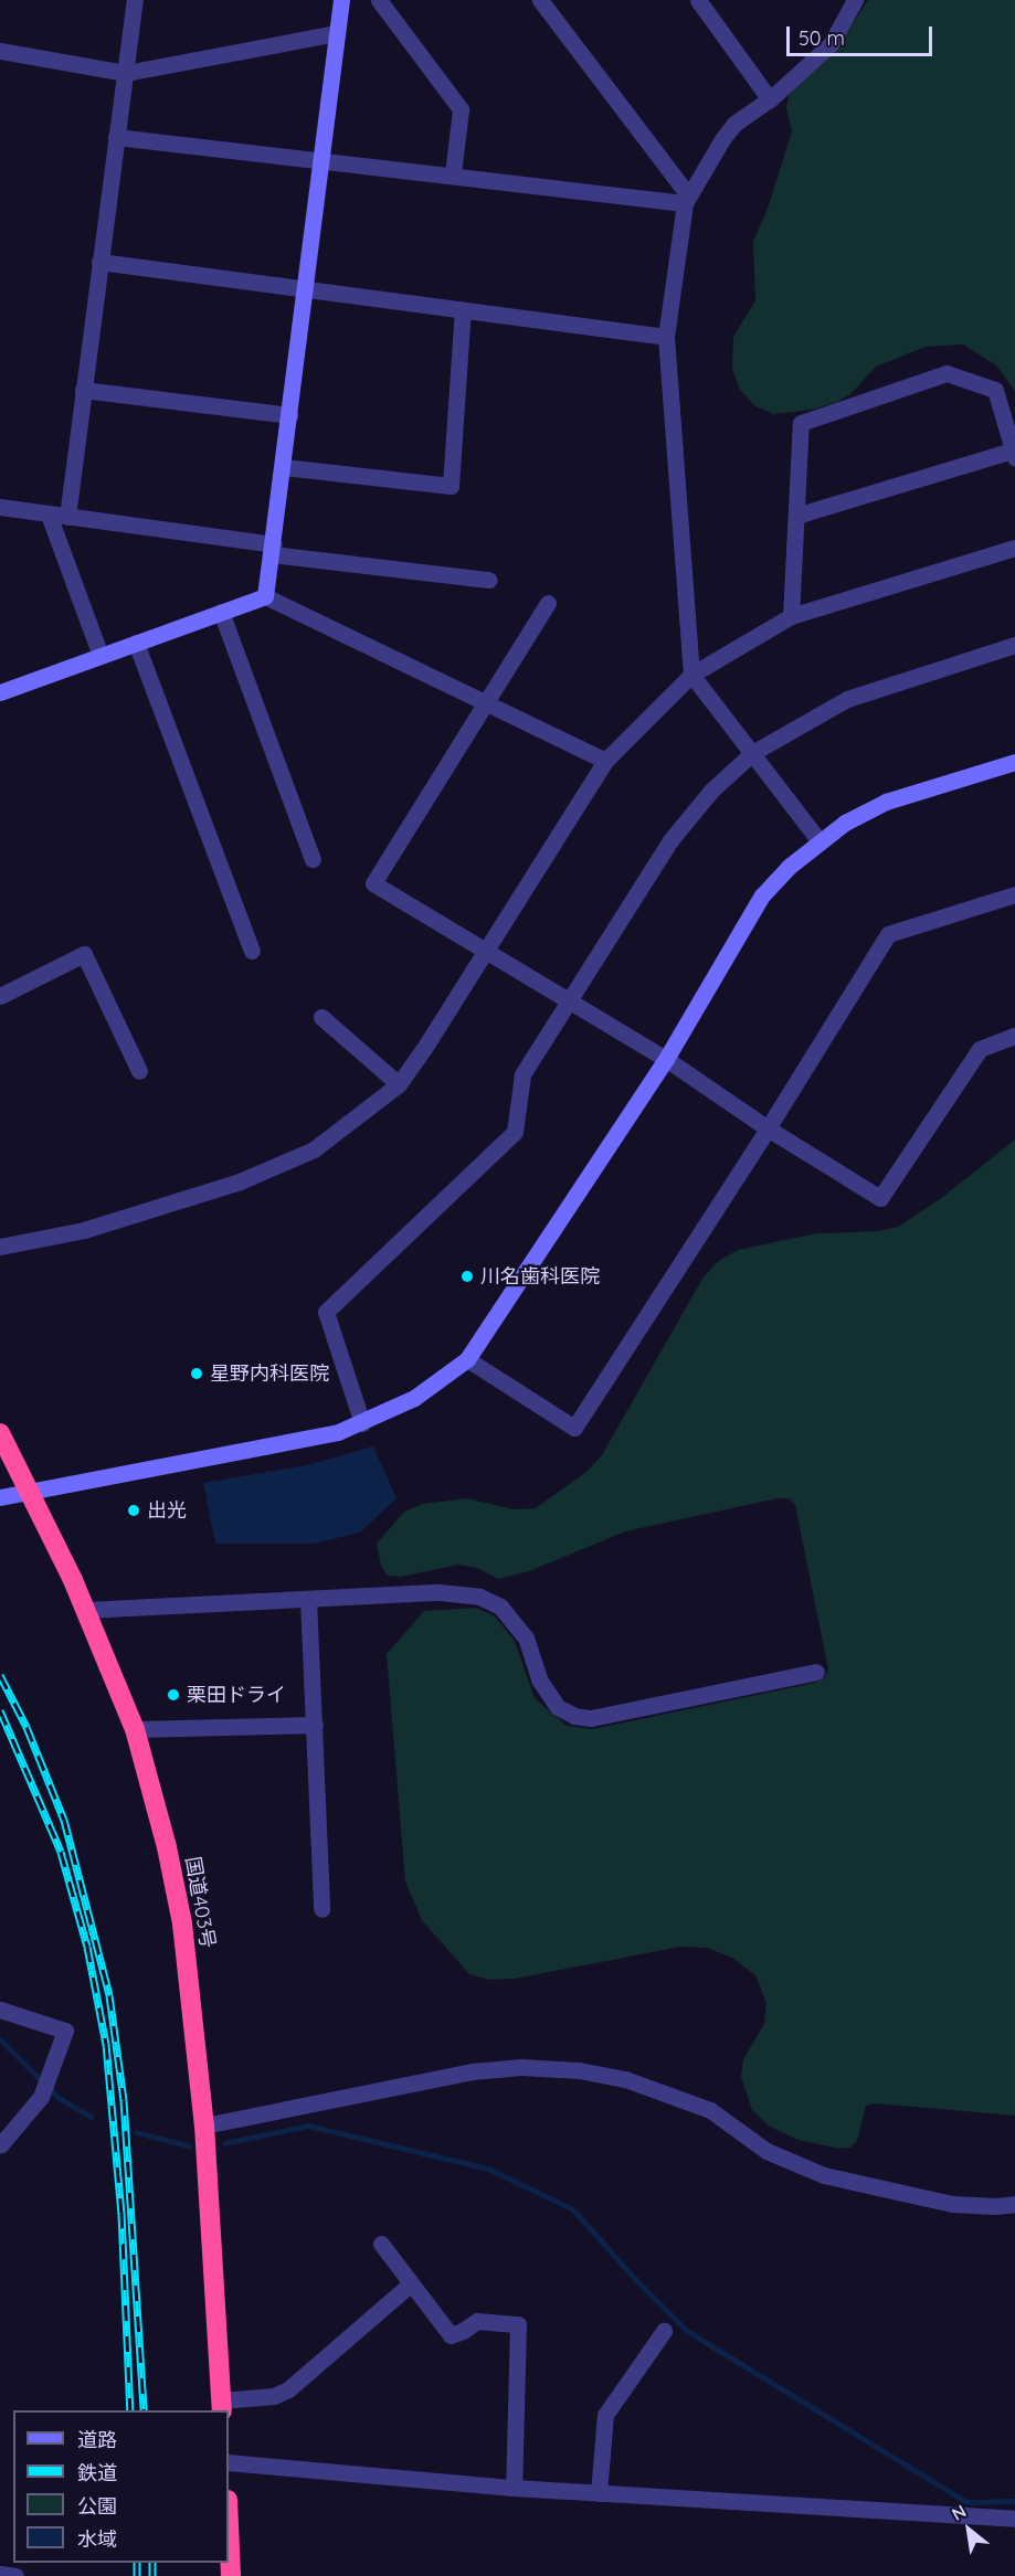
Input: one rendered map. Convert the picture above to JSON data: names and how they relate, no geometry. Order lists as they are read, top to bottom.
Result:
{
  "streets": {
    "highway": ["国道403号"]
  },
  "places": [
    "川名歯科医院",
    "星野内科医院",
    "出光",
    "栗田ドライ"
  ],
  "legend": [
    "道路",
    "鉄道",
    "公園",
    "水域"
  ],
  "scale_bar": "50 m",
  "north": "top left"
}
